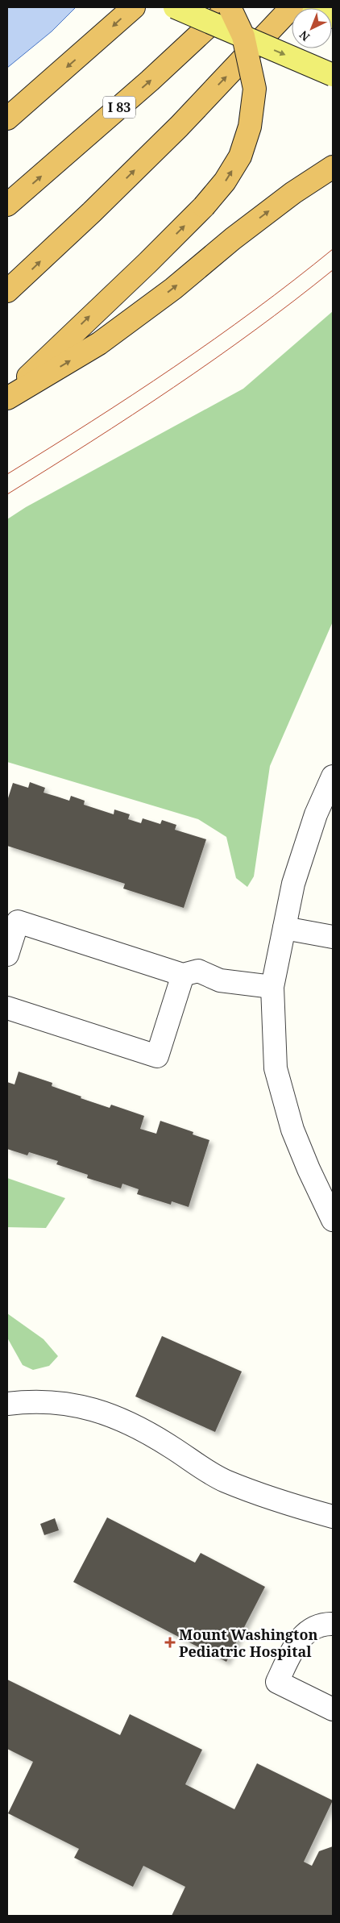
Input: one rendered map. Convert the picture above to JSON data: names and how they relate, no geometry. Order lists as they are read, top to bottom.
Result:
{
  "streets": {
    "highway": ["I 83"]
  },
  "places": {
    "health": ["Mount Washington Pediatric Hospital"]
  },
  "north": "bottom left"
}
